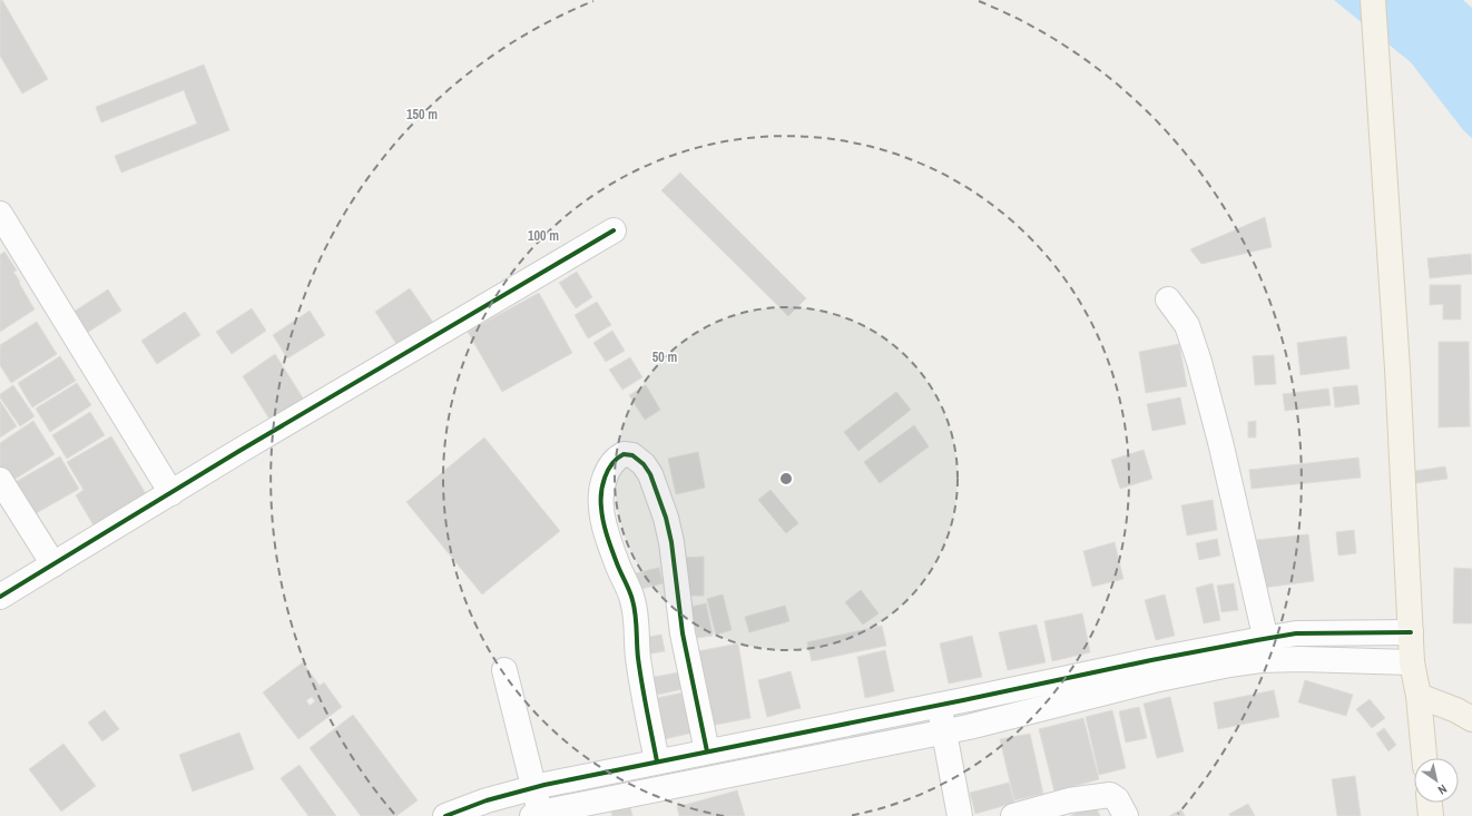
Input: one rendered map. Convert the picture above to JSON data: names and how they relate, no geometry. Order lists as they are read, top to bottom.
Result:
{
  "north": "bottom right",
  "rings": ["150 m", "100 m", "50 m"]
}
